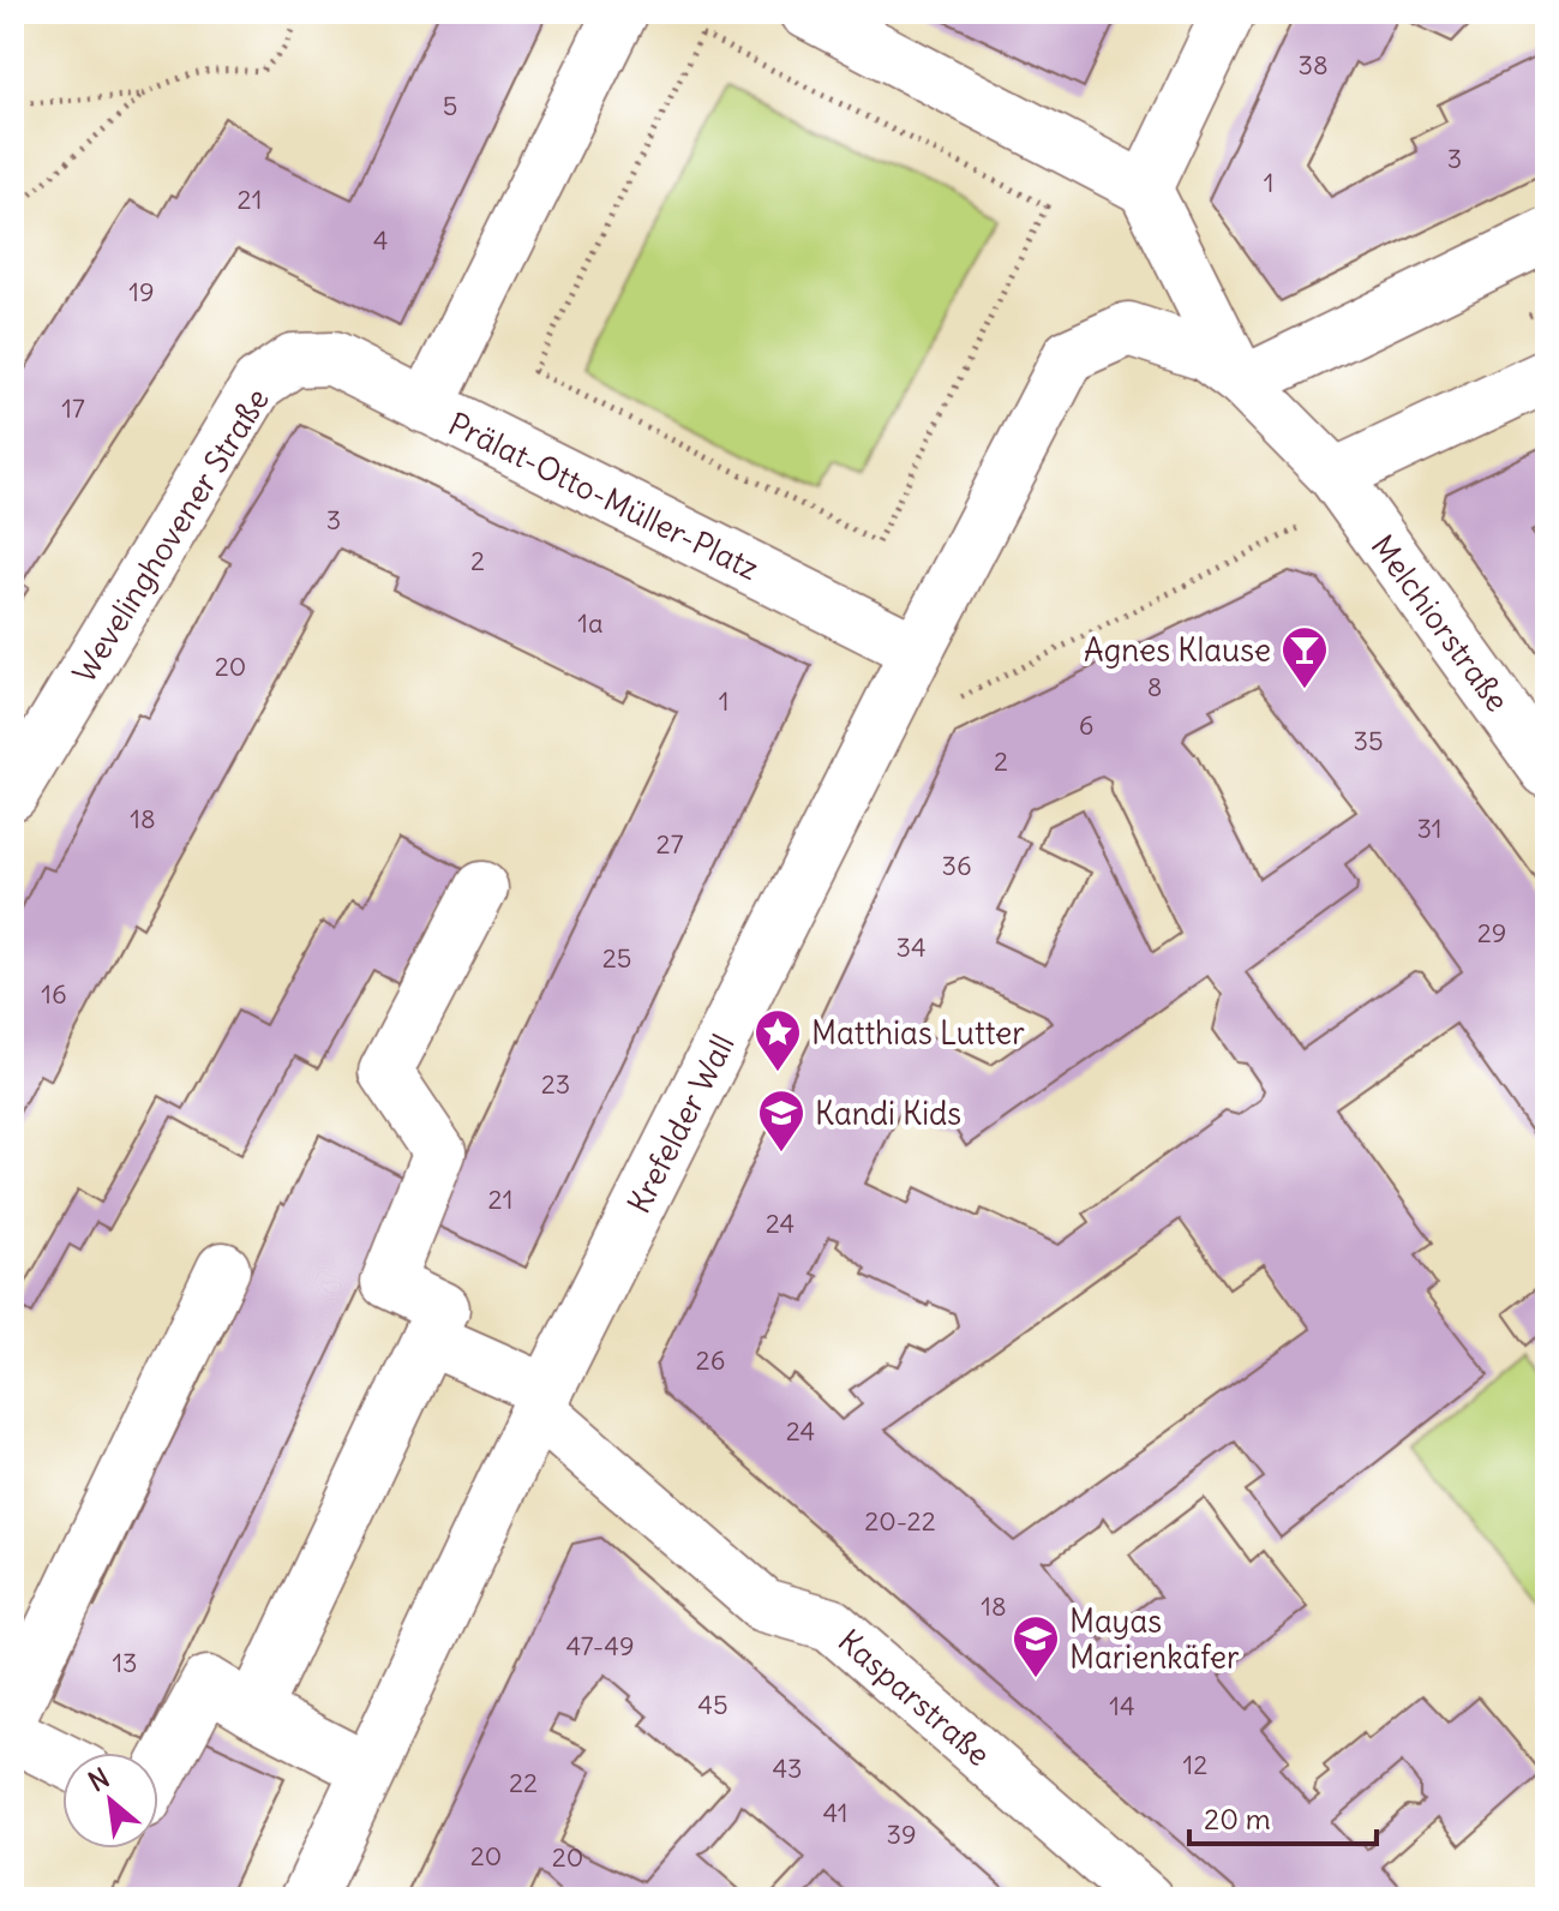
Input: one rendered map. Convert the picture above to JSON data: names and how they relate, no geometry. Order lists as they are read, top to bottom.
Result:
{
  "streets": {
    "street": [
      "Prälat-Otto-Müller-Platz",
      "Wevelinghovener Straße",
      "Melchiorstraße",
      "Krefelder Wall",
      "Kasparstraße"
    ]
  },
  "crossings": [
    ["Prälat-Otto-Müller-Platz", "Wevelinghovener Straße"],
    ["Prälat-Otto-Müller-Platz", "Krefelder Wall"],
    ["Melchiorstraße", "Krefelder Wall"],
    ["Krefelder Wall", "Kasparstraße"]
  ],
  "places": {
    "bar": ["Agnes Klause"],
    "place": ["Matthias Lutter"],
    "school or university": ["Kandi Kids", "Mayas Marienkäfer"]
  },
  "house_numbers": [
    "38",
    "5",
    "3",
    "1",
    "21",
    "4",
    "19",
    "17",
    "3",
    "2",
    "1a",
    "20",
    "8",
    "1",
    "6",
    "35",
    "2",
    "18",
    "31",
    "27",
    "36",
    "29",
    "34",
    "25",
    "16",
    "23",
    "21",
    "24",
    "26",
    "24",
    "20-22",
    "18",
    "47-49",
    "13",
    "45",
    "14",
    "12",
    "43",
    "22",
    "41",
    "39",
    "20",
    "20"
  ],
  "scale_bar": "20 m",
  "north": "top left"
}
